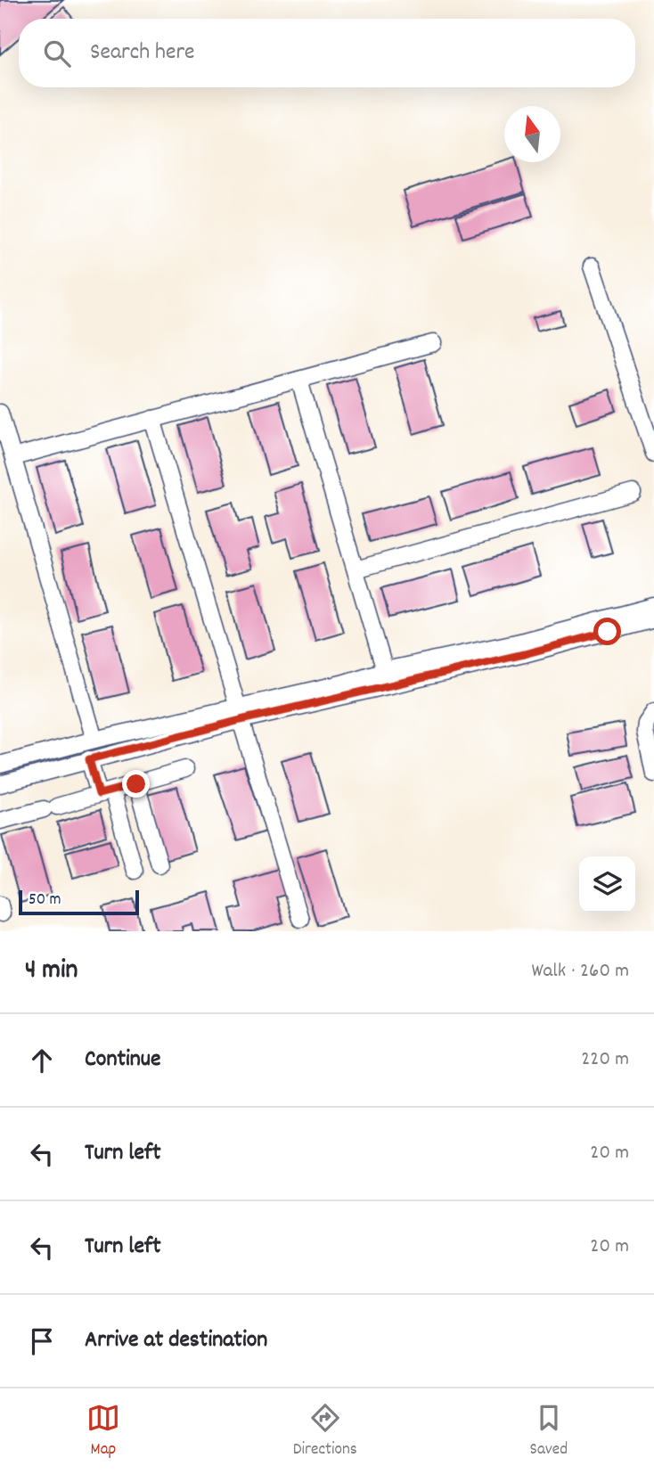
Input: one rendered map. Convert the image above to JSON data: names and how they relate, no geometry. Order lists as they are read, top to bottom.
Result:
{
  "scale_bar": "50 m",
  "north": "top",
  "page": {
    "search": "Search here",
    "scale": "50 m",
    "heading": ["4 min", "Walk · 260 m"],
    "list": [
      ["Continue", "220 m"],
      ["Turn left", "20 m"],
      ["Turn left", "20 m"],
      "Arrive at destination"
    ],
    "nav": ["Map", "Directions", "Saved"]
  }
}
